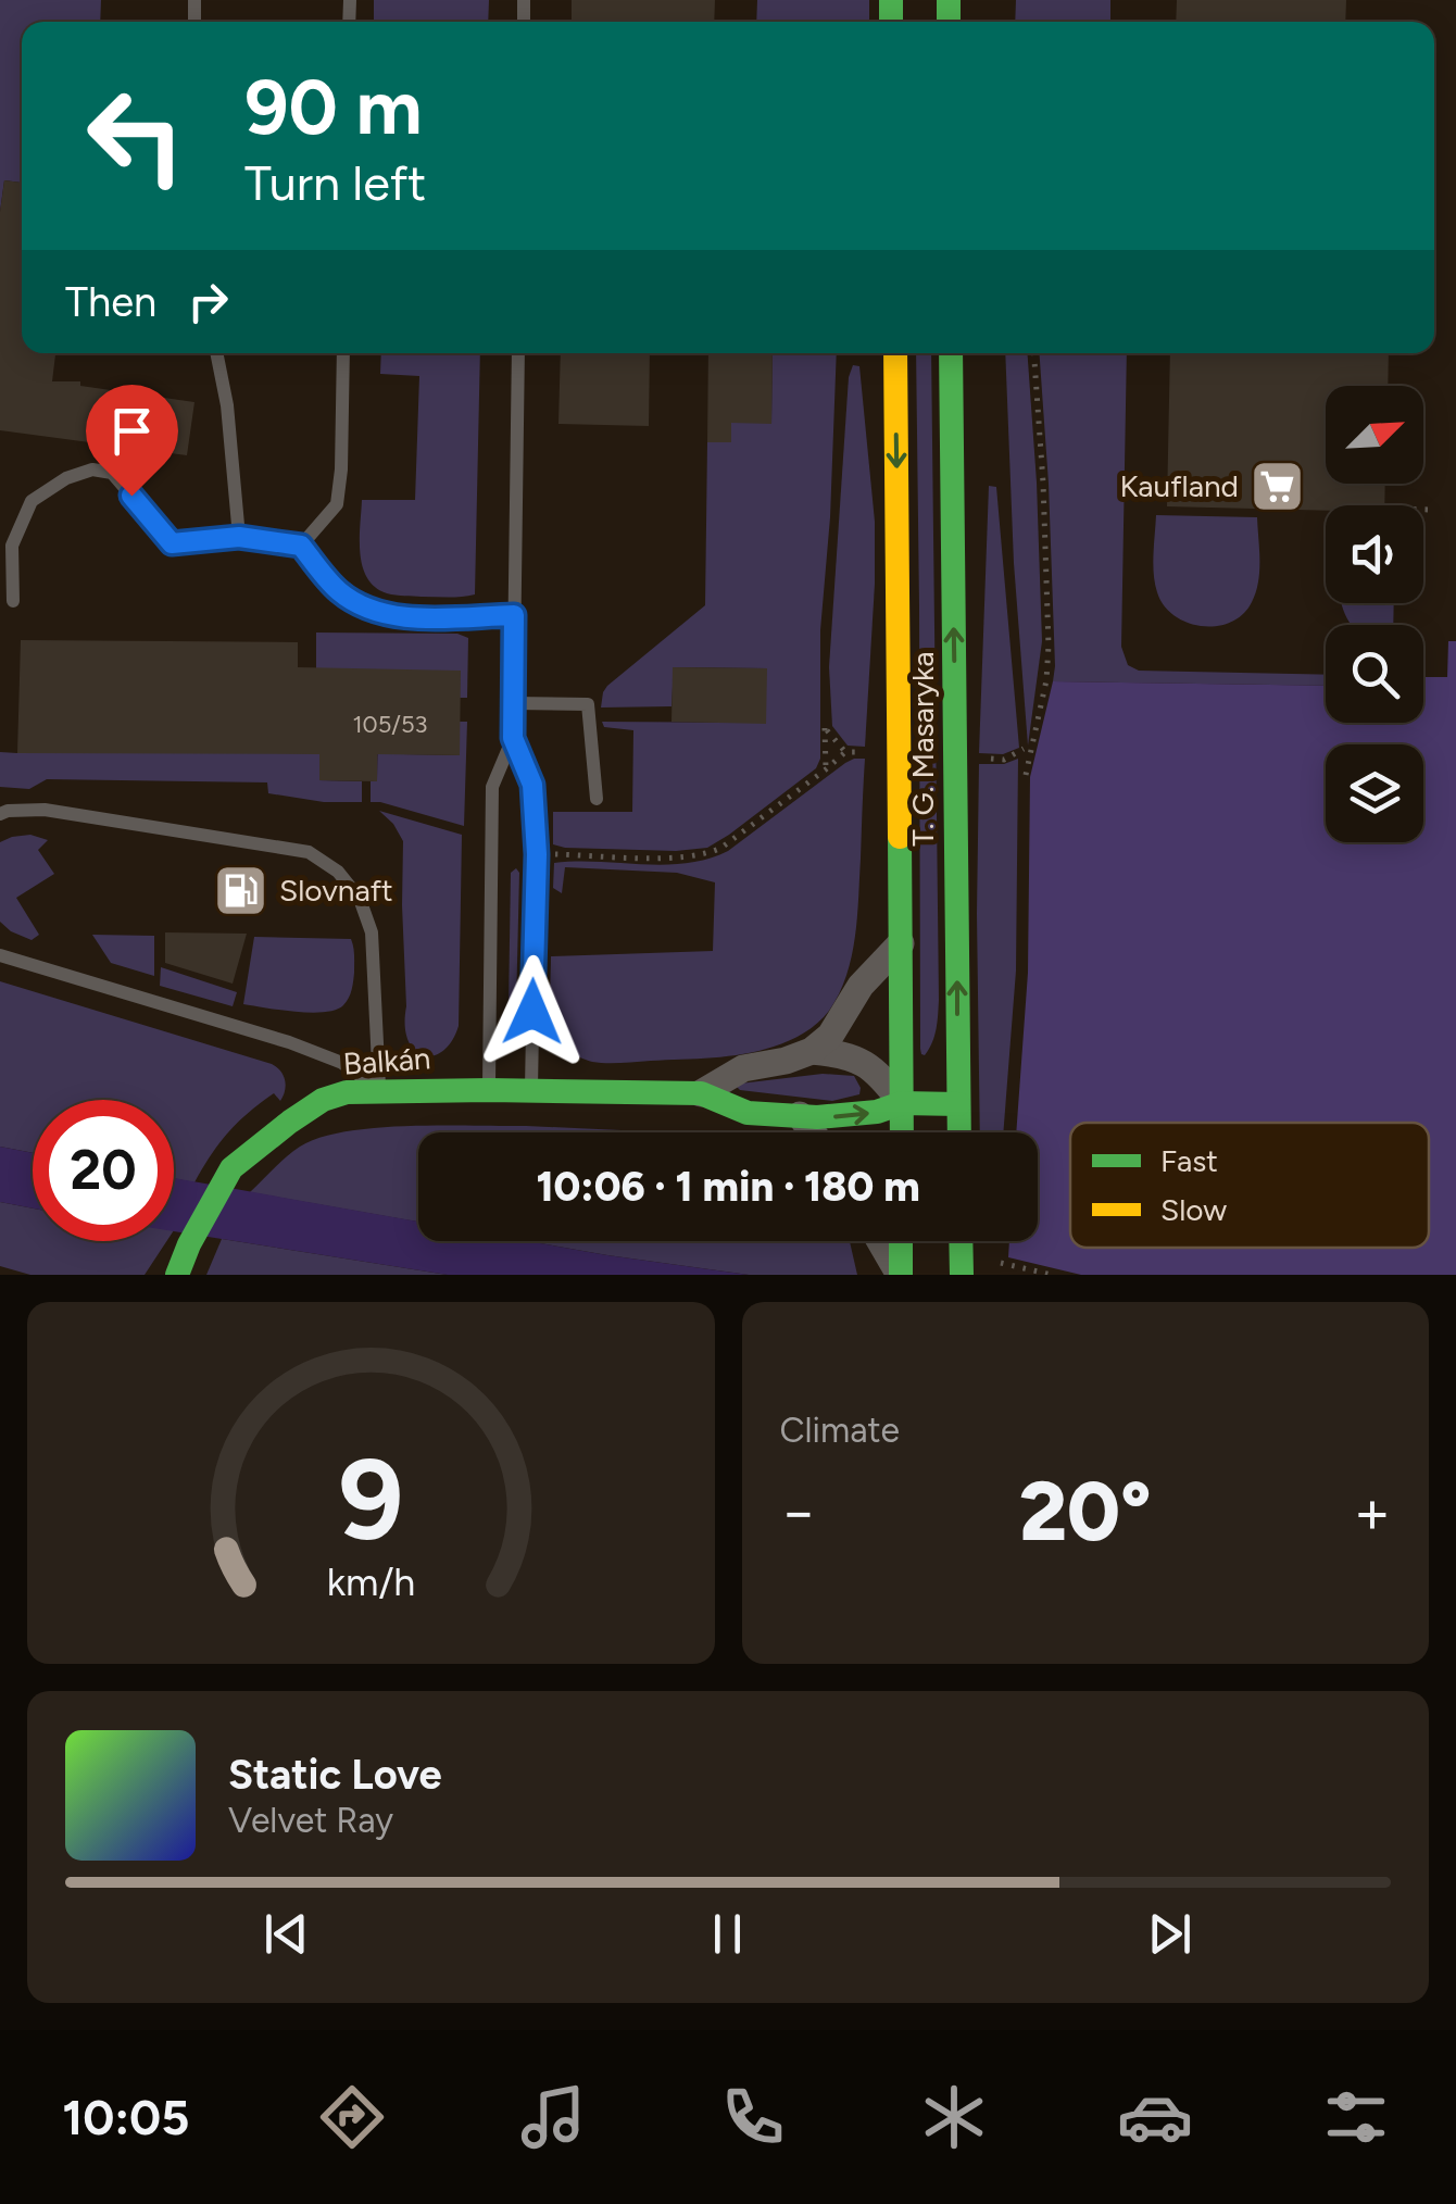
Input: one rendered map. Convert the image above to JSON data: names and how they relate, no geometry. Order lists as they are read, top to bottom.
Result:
{
  "streets": {
    "street": ["T. G. Masaryka", "Balkán"]
  },
  "crossings": [
    ["T. G. Masaryka", "Balkán"]
  ],
  "places": {
    "supermarket": ["Kaufland"],
    "fuel station": ["Slovnaft"]
  },
  "house_numbers": ["105/53"],
  "legend": ["Fast", "Slow"],
  "north": "top right",
  "page": {
    "turn": ["90 m", "Turn left"],
    "then": "Then",
    "limit": "20",
    "trip": "10:06 · 1 min · 180 m",
    "tile": "Climate",
    "heat": ["−", "20°", "+"],
    "song": ["Static Love", "Velvet Ray"],
    "tabs": "10:05",
    "gauge": ["9", "km/h"]
  }
}
